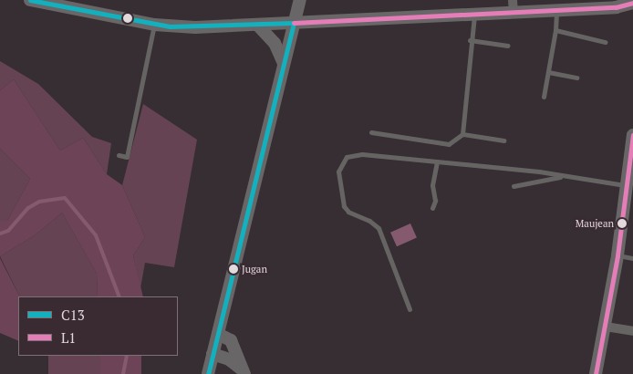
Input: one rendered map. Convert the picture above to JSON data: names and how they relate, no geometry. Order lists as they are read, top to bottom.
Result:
{
  "places": ["Maujean", "Jugan"],
  "lines": ["transit line C13", "transit line L1"],
  "legend": ["C13", "L1"]
}
